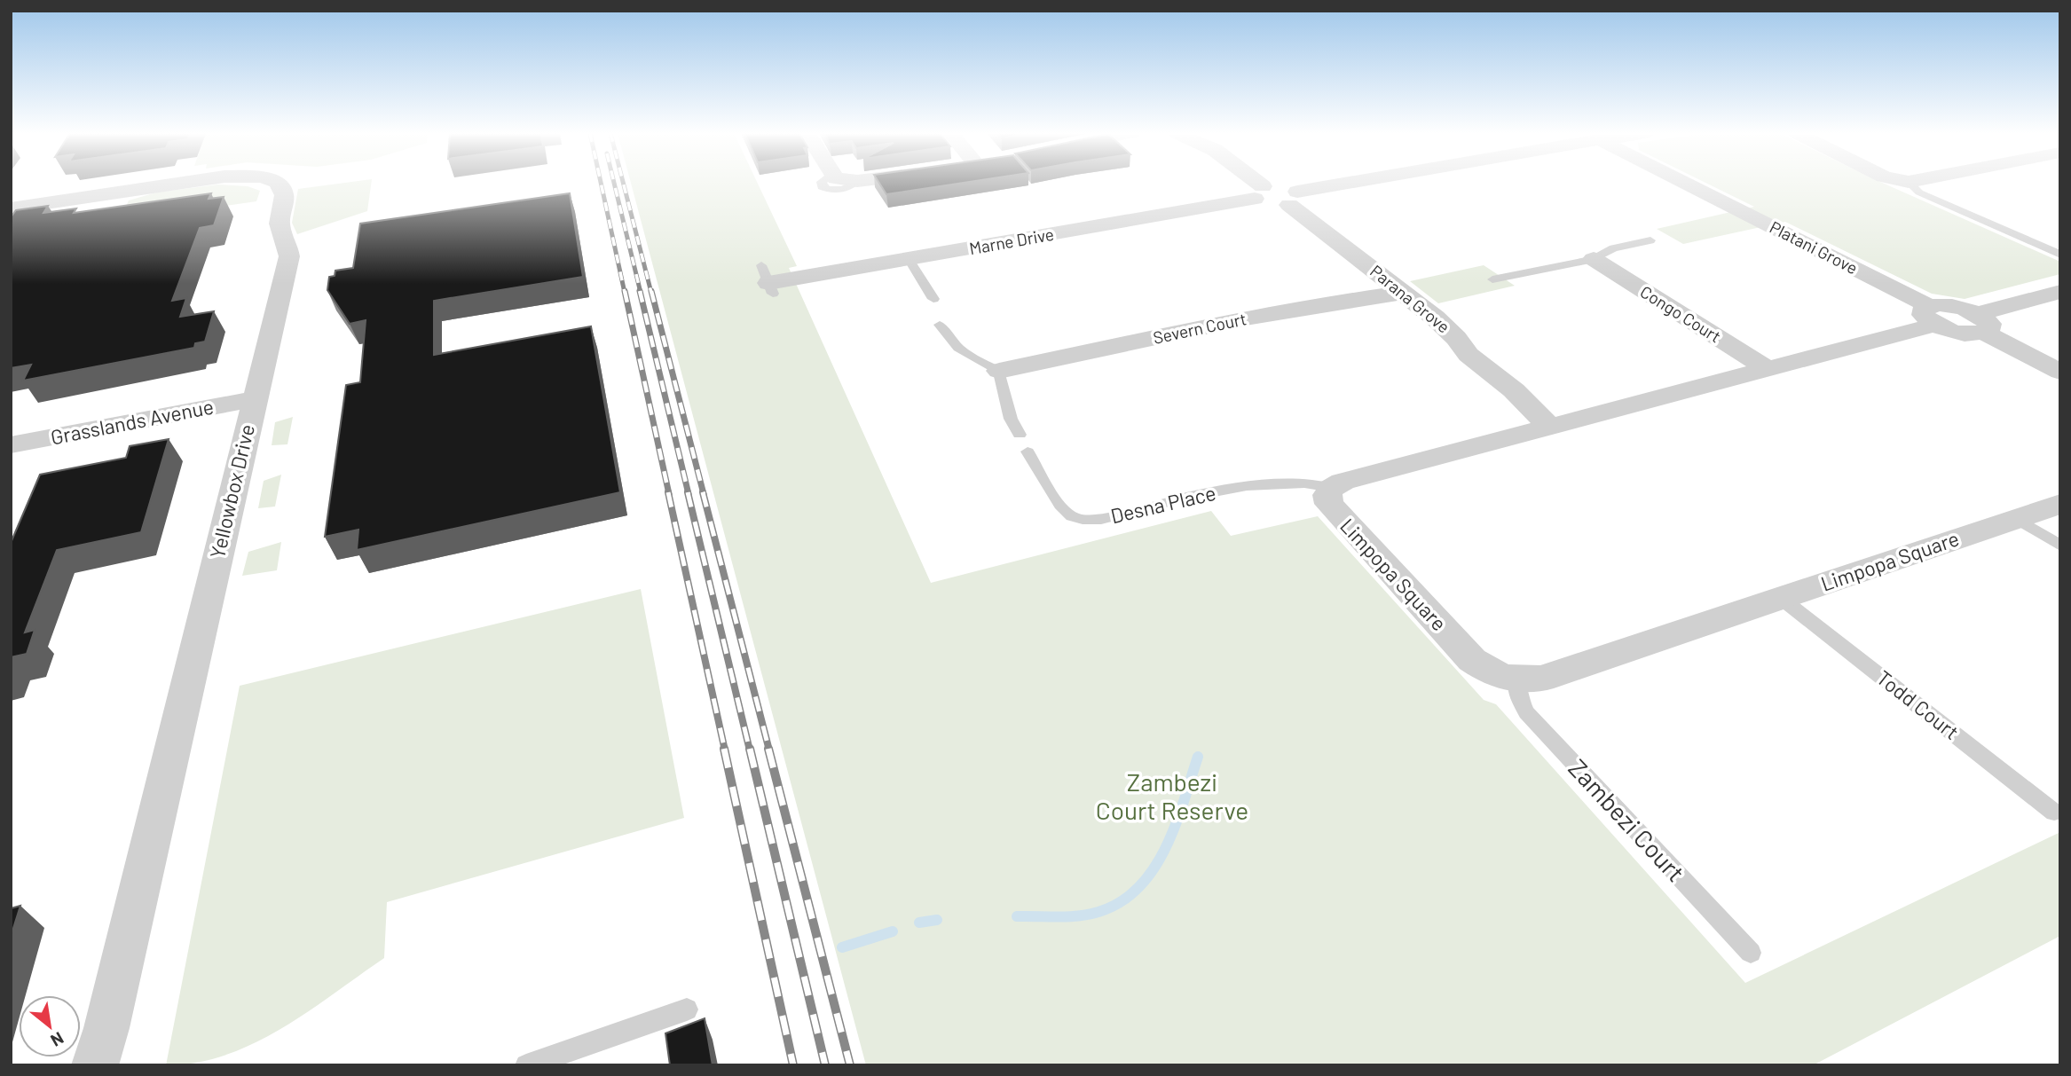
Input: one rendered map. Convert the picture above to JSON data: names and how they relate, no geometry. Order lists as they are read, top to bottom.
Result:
{
  "streets": {
    "street": [
      "Marne Drive",
      "Platani Grove",
      "Parana Grove",
      "Congo Court",
      "Severn Court",
      "Grasslands Avenue",
      "Yellowbox Drive",
      "Limpopa Square"
    ],
    "lane": ["Desna Place", "Todd Court", "Zambezi Court"]
  },
  "crossings": [
    ["Parana Grove", "Severn Court"],
    ["Grasslands Avenue", "Yellowbox Drive"],
    ["Desna Place", "Limpopa Square"],
    ["Limpopa Square", "Todd Court"],
    ["Limpopa Square", "Zambezi Court"]
  ],
  "parks": ["Zambezi Court Reserve"],
  "north": "bottom right"
}
